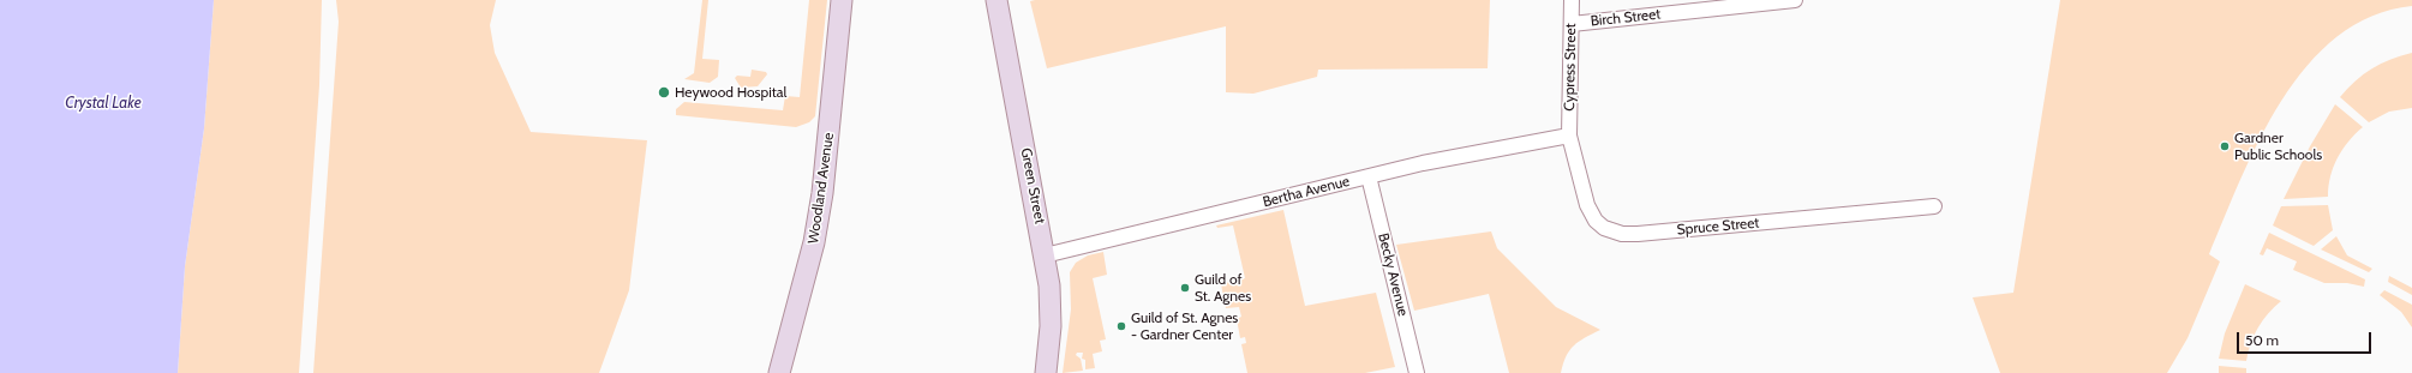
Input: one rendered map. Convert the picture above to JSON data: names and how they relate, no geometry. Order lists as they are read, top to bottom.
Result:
{
  "streets": {
    "street": [
      "Birch Street",
      "Cypress Street",
      "Green Street",
      "Woodland Avenue",
      "Bertha Avenue",
      "Spruce Street",
      "Becky Avenue"
    ]
  },
  "crossings": [
    ["Birch Street", "Cypress Street"],
    ["Cypress Street", "Bertha Avenue"],
    ["Cypress Street", "Spruce Street"],
    ["Green Street", "Bertha Avenue"],
    ["Bertha Avenue", "Spruce Street"],
    ["Bertha Avenue", "Becky Avenue"]
  ],
  "water": ["Crystal Lake"],
  "places": [
    "Heywood Hospital",
    "Gardner Public Schools",
    "Guild of St. Agnes",
    "Guild of St. Agnes - Gardner Center"
  ],
  "scale_bar": "50 m"
}
